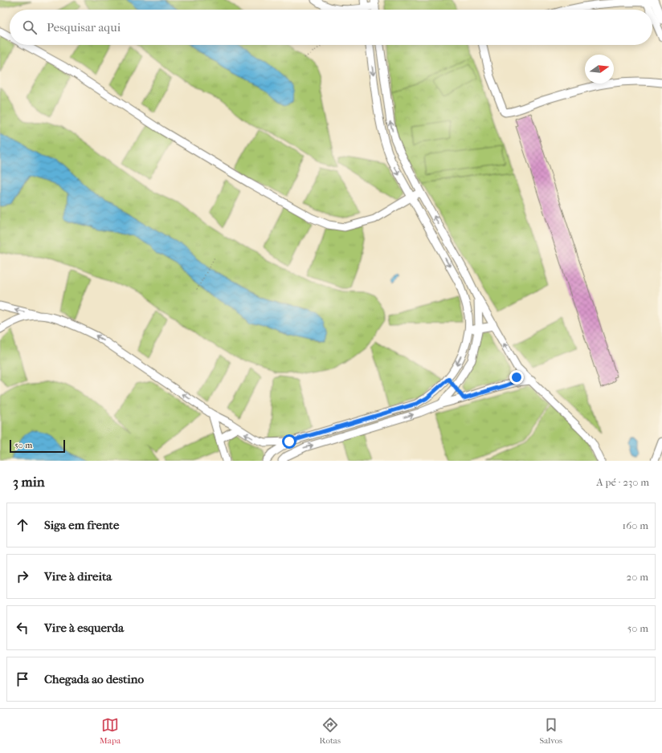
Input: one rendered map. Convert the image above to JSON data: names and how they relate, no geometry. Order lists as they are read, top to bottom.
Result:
{
  "scale_bar": "50 m",
  "north": "right",
  "page": {
    "search": "Pesquisar aqui",
    "scale": "50 m",
    "heading": ["3 min", "A pé · 230 m"],
    "list": [
      ["Siga em frente", "160 m"],
      ["Vire à direita", "20 m"],
      ["Vire à esquerda", "50 m"],
      "Chegada ao destino"
    ],
    "nav": ["Mapa", "Rotas", "Salvos"]
  }
}
